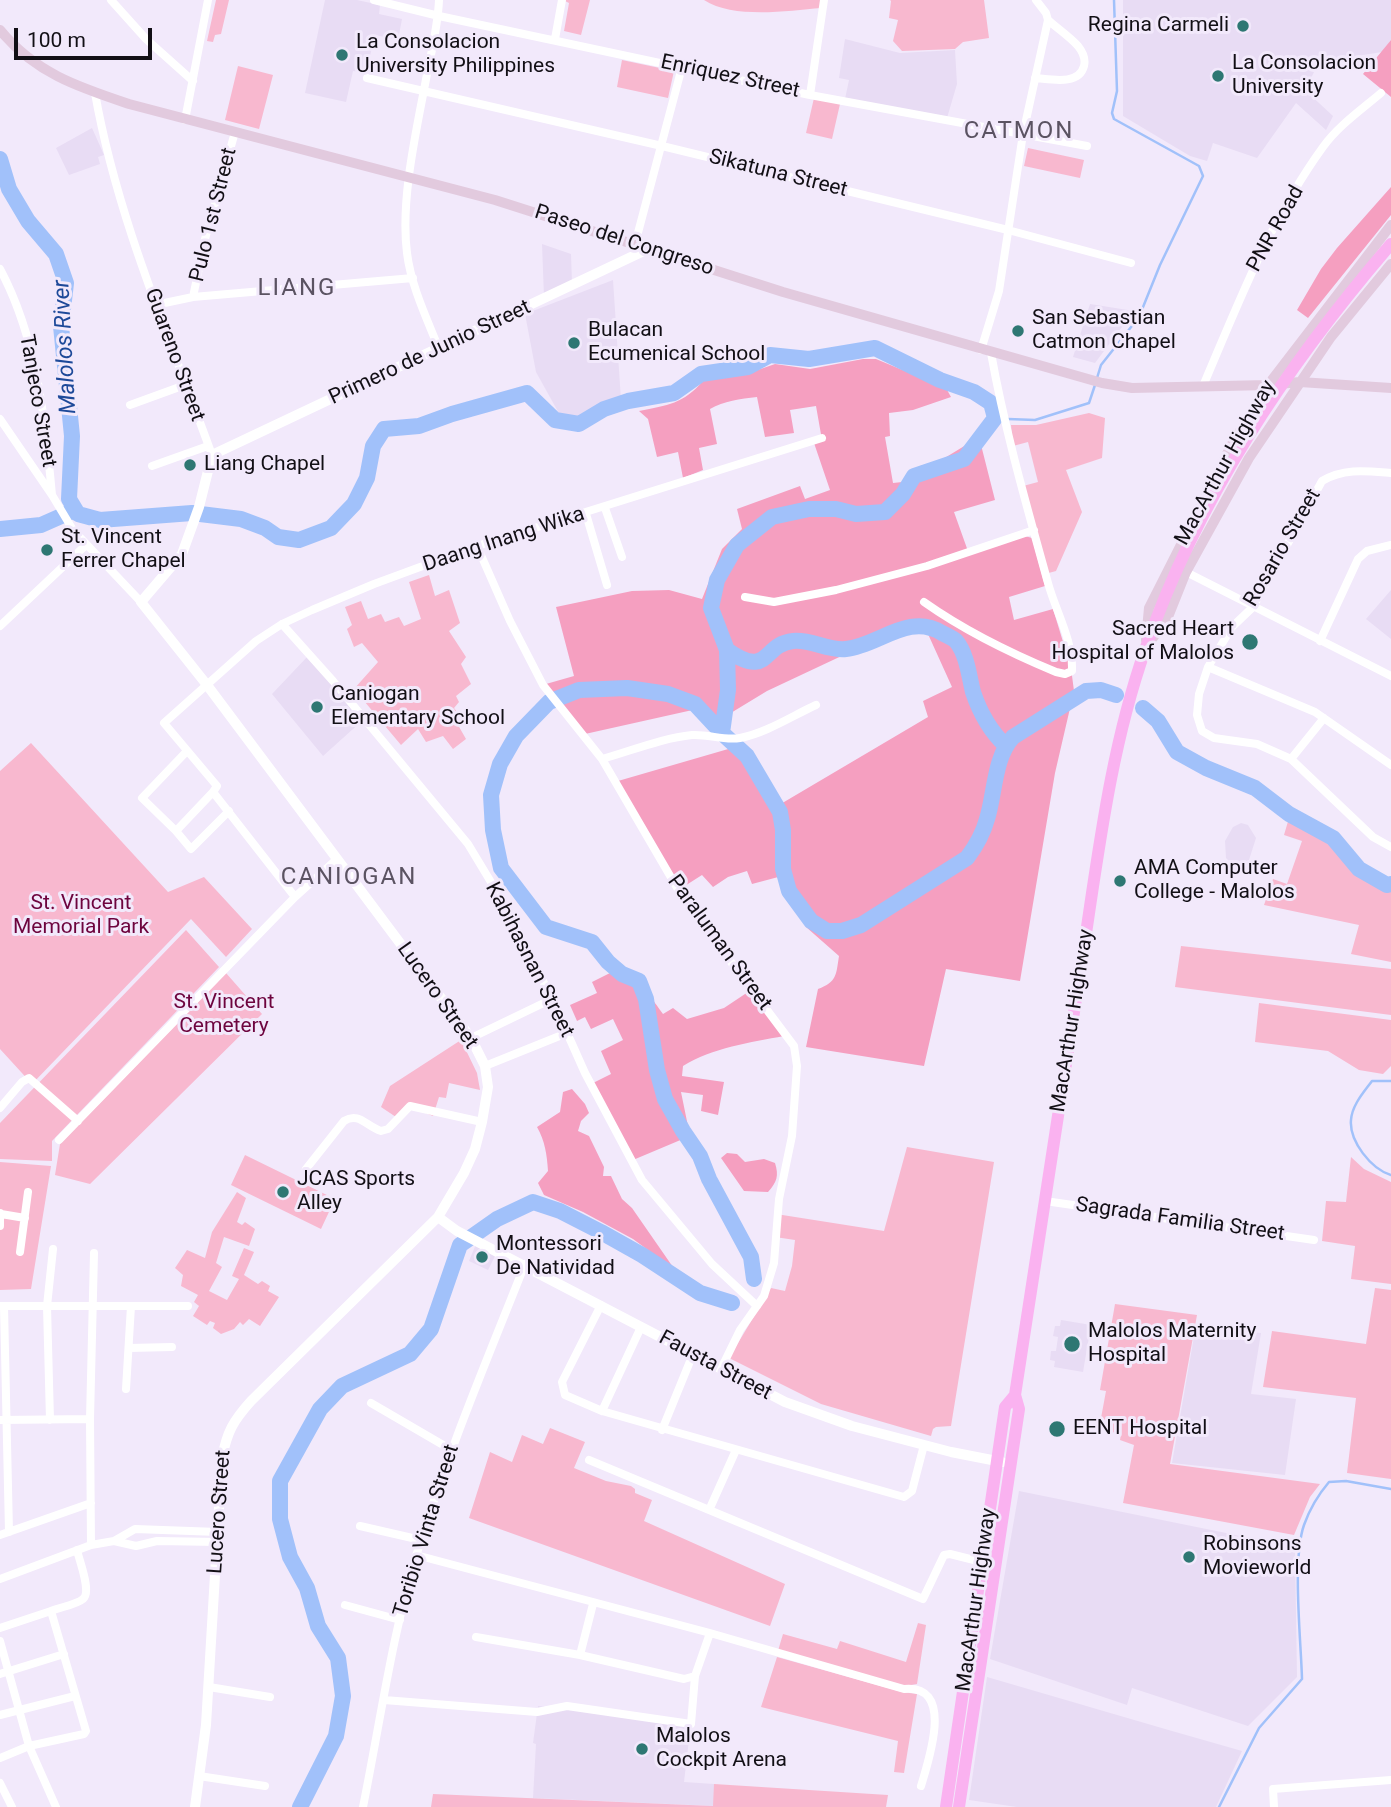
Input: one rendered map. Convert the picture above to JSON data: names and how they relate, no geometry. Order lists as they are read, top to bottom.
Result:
{
  "streets": {
    "highway": ["MacArthur Highway"],
    "main road": ["Paseo del Congreso"],
    "street": [
      "Enriquez Street",
      "Sikatuna Street",
      "Pulo 1st Street",
      "PNR Road",
      "Primero de Junio Street",
      "Guareno Street",
      "Tanjeco Street",
      "Daang Inang Wika",
      "Rosario Street",
      "Paraluman Street",
      "Kabihasnan Street",
      "Lucero Street",
      "Sagrada Familia Street",
      "Fausta Street",
      "Toribio Vinta Street"
    ]
  },
  "crossings": [
    ["Pulo 1st Street", "Paseo del Congreso"],
    ["PNR Road", "Paseo del Congreso"],
    ["Paseo del Congreso", "Primero de Junio Street"],
    ["Paseo del Congreso", "Guareno Street"],
    ["Paseo del Congreso", "MacArthur Highway"],
    ["Primero de Junio Street", "Guareno Street"],
    ["Tanjeco Street", "Lucero Street"],
    ["MacArthur Highway", "Sagrada Familia Street"],
    ["MacArthur Highway", "Fausta Street"],
    ["Daang Inang Wika", "Paraluman Street"],
    ["Daang Inang Wika", "Kabihasnan Street"],
    ["Daang Inang Wika", "Lucero Street"],
    ["Paraluman Street", "Kabihasnan Street"],
    ["Paraluman Street", "Fausta Street"],
    ["Lucero Street", "Fausta Street"],
    ["Fausta Street", "Toribio Vinta Street"]
  ],
  "districts": ["CATMON", "LIANG", "CANIOGAN"],
  "water": ["Malolos River"],
  "parks": ["St. Vincent Memorial Park", "St. Vincent Cemetery"],
  "places": [
    "Regina Carmeli",
    "La Consolacion University Philippines",
    "La Consolacion University",
    "San Sebastian Catmon Chapel",
    "Bulacan Ecumenical School",
    "Liang Chapel",
    "St. Vincent Ferrer Chapel",
    "Sacred Heart Hospital of Malolos",
    "Caniogan Elementary School",
    "AMA Computer College - Malolos",
    "JCAS Sports Alley",
    "Montessori De Natividad",
    "Malolos Maternity Hospital",
    "EENT Hospital",
    "Robinsons Movieworld",
    "Malolos Cockpit Arena"
  ],
  "scale_bar": "100 m"
}
